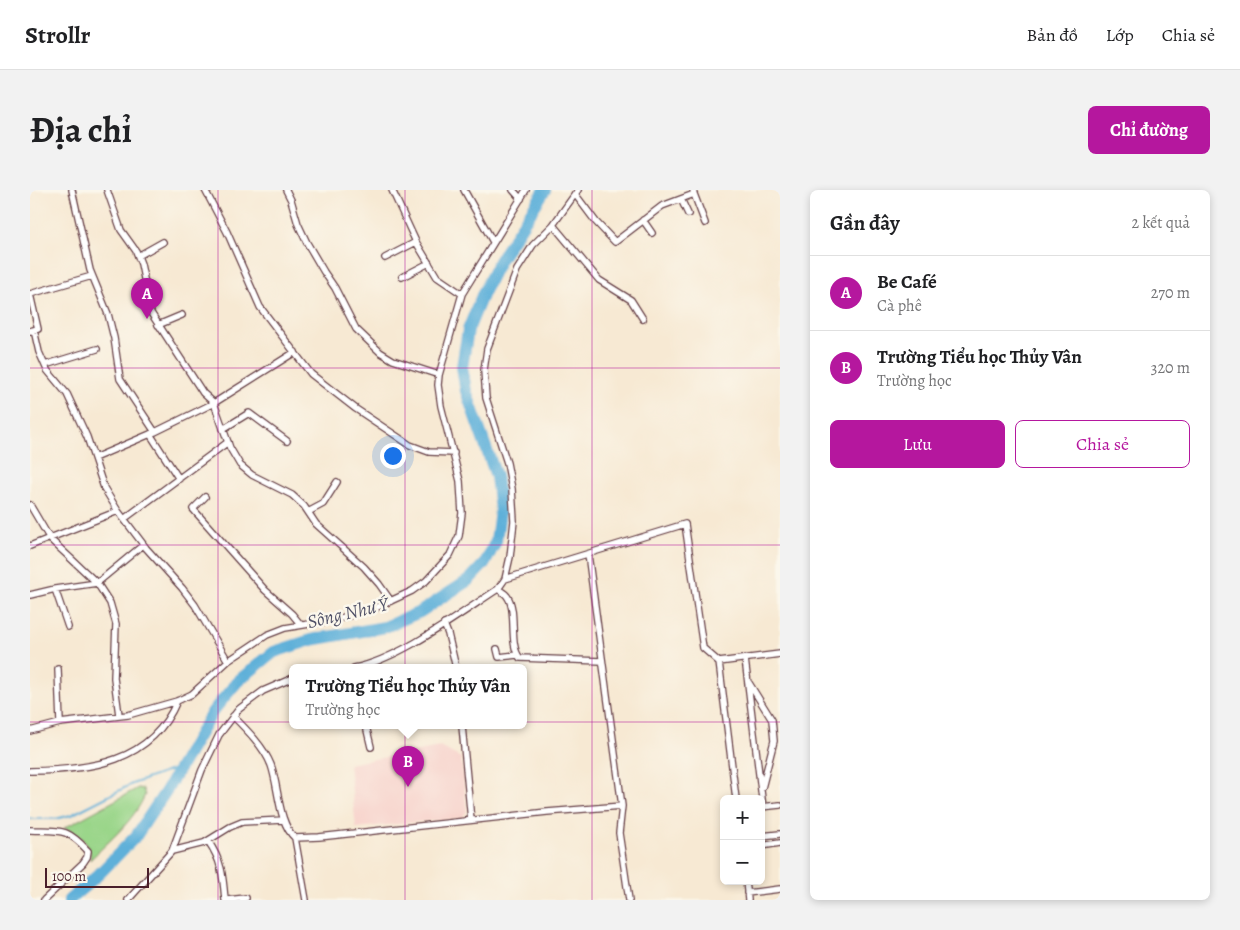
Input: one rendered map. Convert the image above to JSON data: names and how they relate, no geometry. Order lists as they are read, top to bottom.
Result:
{
  "water": ["Sông Như Ý"],
  "scale_bar": "100 m",
  "page": {
    "header": "Strollr",
    "nav": ["Bản đồ", "Lớp", "Chia sẻ"],
    "title": "Địa chỉ",
    "buttons": [
      "Chỉ đường",
      ["Lưu", "Chia sẻ"]
    ],
    "heading": ["Gần đây", "2 kết quả"],
    "list": [
      {
        "mark": "A",
        "name": "Be Café",
        "note": "Cà phê",
        "value": "270 m"
      },
      {
        "mark": "B",
        "name": "Trường Tiểu học Thủy Vân",
        "note": "Trường học",
        "value": "320 m"
      }
    ],
    "pins": ["A", "B"],
    "popup": ["Trường Tiểu học Thủy Vân", "Trường học"],
    "map_buttons": ["+", "−"],
    "scale": "100 m"
  }
}
